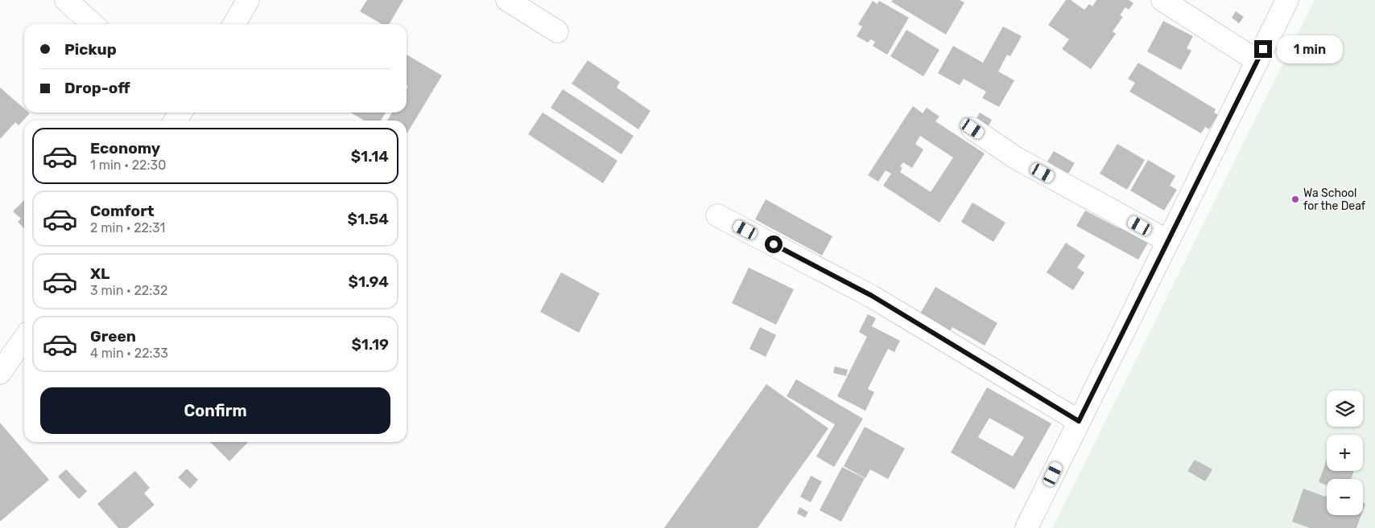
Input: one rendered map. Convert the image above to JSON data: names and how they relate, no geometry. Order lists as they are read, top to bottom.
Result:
{
  "places": ["Wa School for the Deaf"],
  "page": {
    "banner": ["Pickup", "Drop-off"],
    "bubble": "1 min",
    "list": [
      {
        "name": "Economy",
        "note": "1 min · 22:30",
        "value": "$1.14"
      },
      {
        "name": "Comfort",
        "note": "2 min · 22:31",
        "value": "$1.54"
      },
      {
        "name": "XL",
        "note": "3 min · 22:32",
        "value": "$1.94"
      },
      {
        "name": "Green",
        "note": "4 min · 22:33",
        "value": "$1.19"
      }
    ],
    "buttons": "Confirm",
    "map_buttons": ["+", "−"]
  }
}
